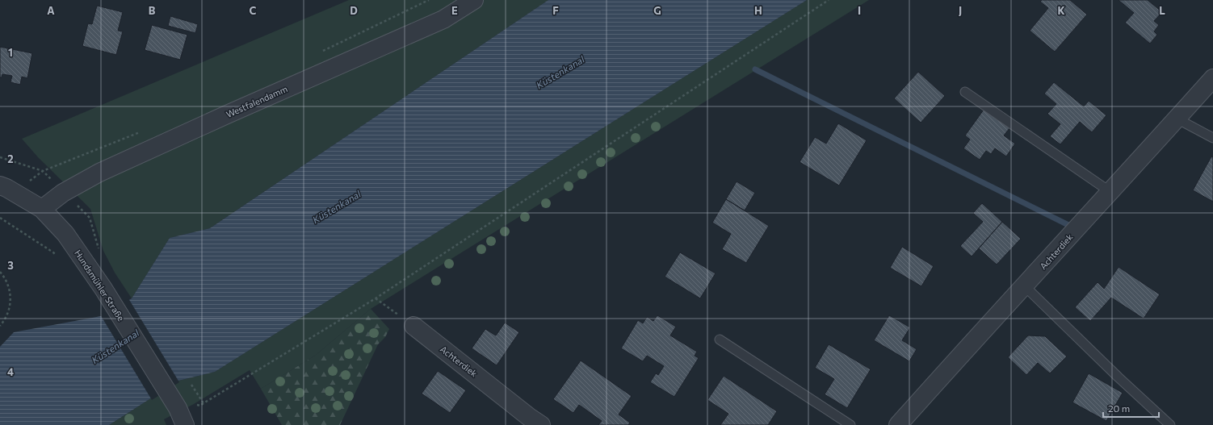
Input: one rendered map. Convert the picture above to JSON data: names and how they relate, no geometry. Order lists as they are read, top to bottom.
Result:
{
  "streets": {
    "street": ["Westfalendamm", "Achterdiek", "Hundsmühler Straße"]
  },
  "crossings": [
    ["Westfalendamm", "Hundsmühler Straße"]
  ],
  "water": ["Küstenkanal"],
  "scale_bar": "20 m",
  "grid": {
    "columns": [
      "A",
      "B",
      "C",
      "D",
      "E",
      "F",
      "G",
      "H",
      "I",
      "J",
      "K",
      "L"
    ],
    "rows": [
      "1",
      "2",
      "3",
      "4"
    ]
  }
}
